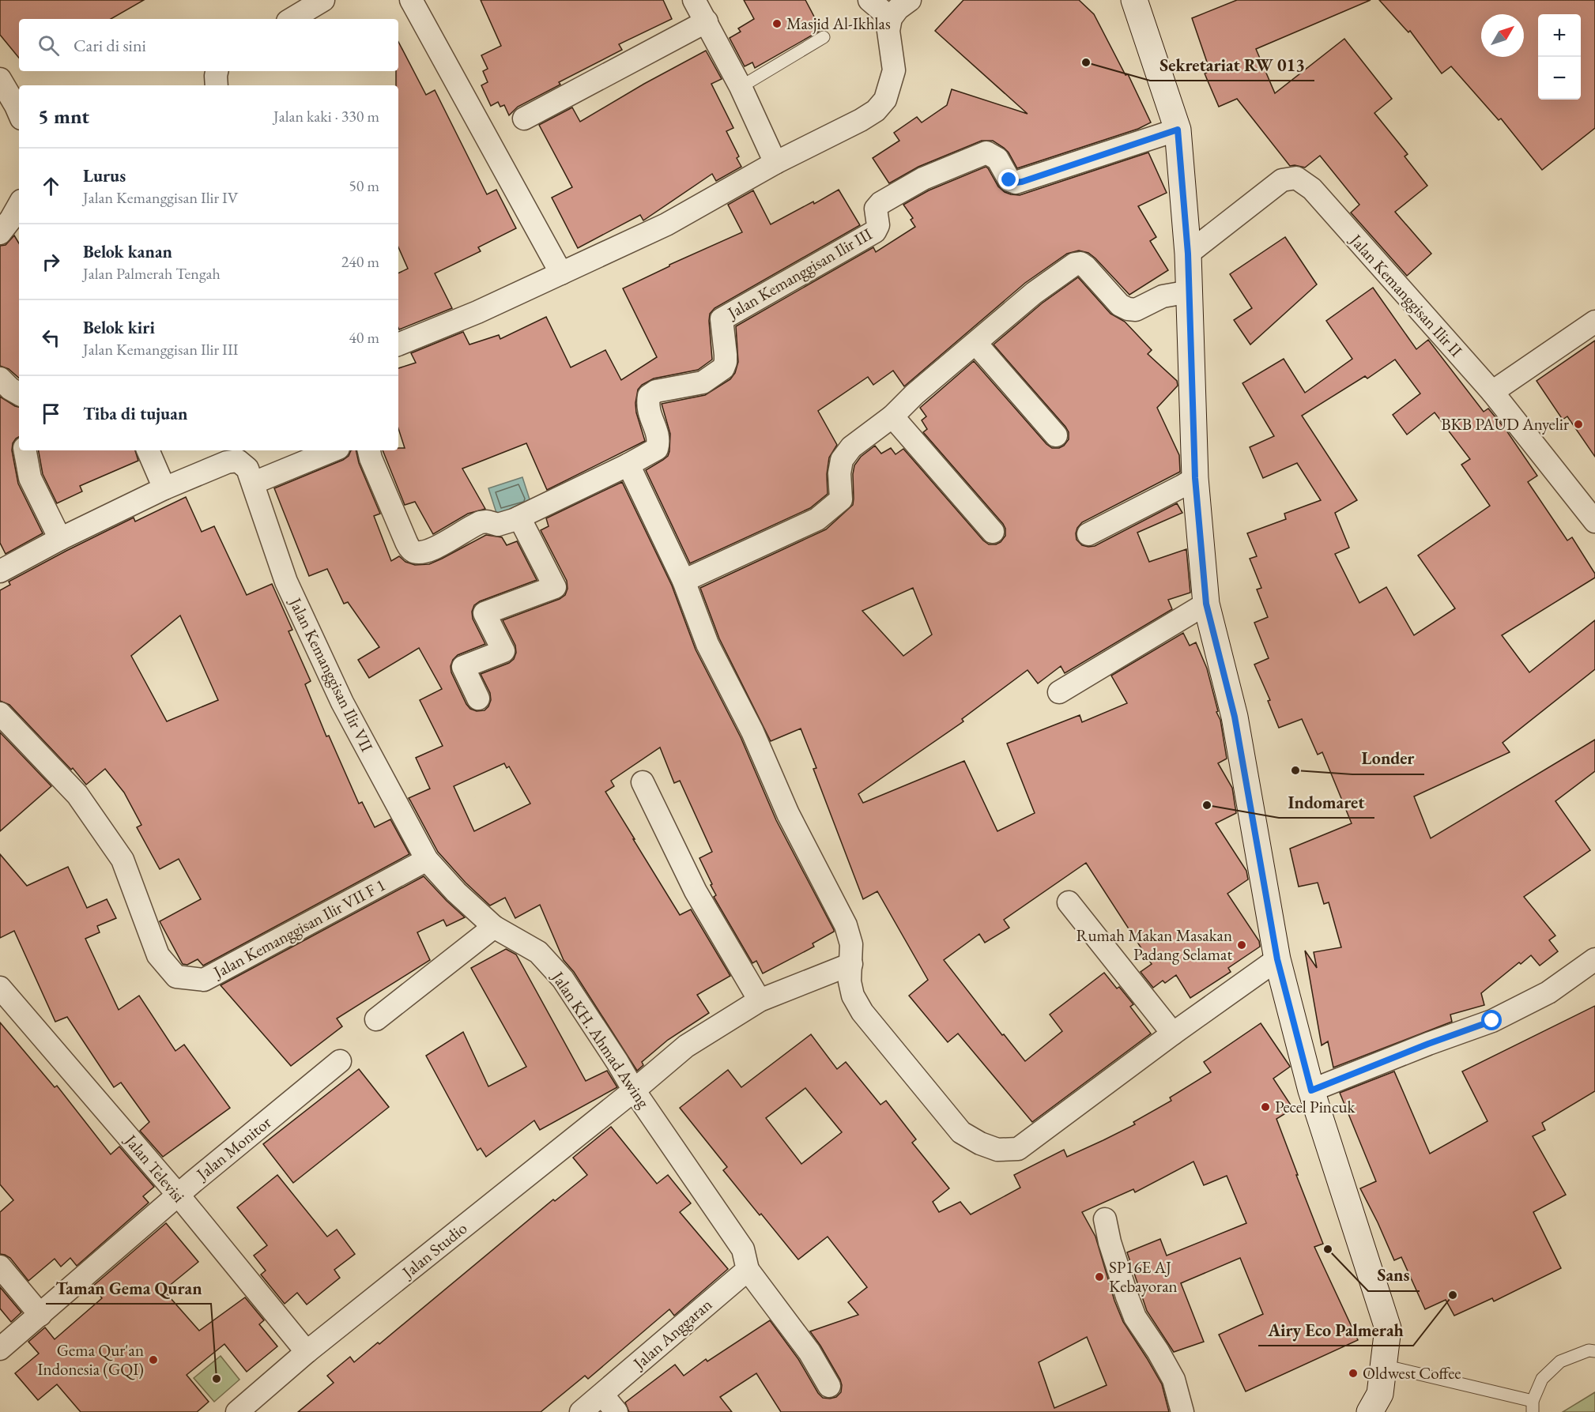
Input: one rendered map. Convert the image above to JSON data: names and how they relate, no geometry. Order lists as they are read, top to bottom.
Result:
{
  "streets": {
    "street": [
      "Jalan Kemanggisan Ilir III",
      "Jalan Kemanggisan Ilir II",
      "Jalan Kemanggisan Ilir VII",
      "Jalan Kemanggisan Ilir VII F 1",
      "Jalan KH. Ahmad Awing",
      "Jalan Monitor",
      "Jalan Televisi",
      "Jalan Studio",
      "Jalan Anggaran"
    ]
  },
  "crossings": [
    ["Jalan Kemanggisan Ilir VII", "Jalan Kemanggisan Ilir VII F 1"],
    ["Jalan Kemanggisan Ilir VII", "Jalan KH. Ahmad Awing"],
    ["Jalan Kemanggisan Ilir VII F 1", "Jalan KH. Ahmad Awing"],
    ["Jalan KH. Ahmad Awing", "Jalan Studio"],
    ["Jalan KH. Ahmad Awing", "Jalan Anggaran"],
    ["Jalan Monitor", "Jalan Televisi"],
    ["Jalan Televisi", "Jalan Studio"]
  ],
  "places": [
    "Masjid Al-Ikhlas",
    "Sekretariat RW 013",
    "BKB PAUD Anyelir",
    "Londer",
    "Indomaret",
    "Rumah Makan Masakan Padang Selamat",
    "Pecel Pincuk",
    "Sans",
    "SP16E AJ Kebayoran",
    "Airy Eco Palmerah",
    "Gema Qur'an Indonesia (GQI)",
    "Oldwest Coffee",
    "Taman Gema Quran"
  ],
  "north": "top right",
  "page": {
    "map_buttons": ["+", "−"],
    "search": "Cari di sini",
    "heading": ["5 mnt", "Jalan kaki · 330 m"],
    "list": [
      ["Lurus", "Jalan Kemanggisan Ilir IV", "50 m"],
      ["Belok kanan", "Jalan Palmerah Tengah", "240 m"],
      ["Belok kiri", "Jalan Kemanggisan Ilir III", "40 m"],
      "Tiba di tujuan"
    ]
  }
}
